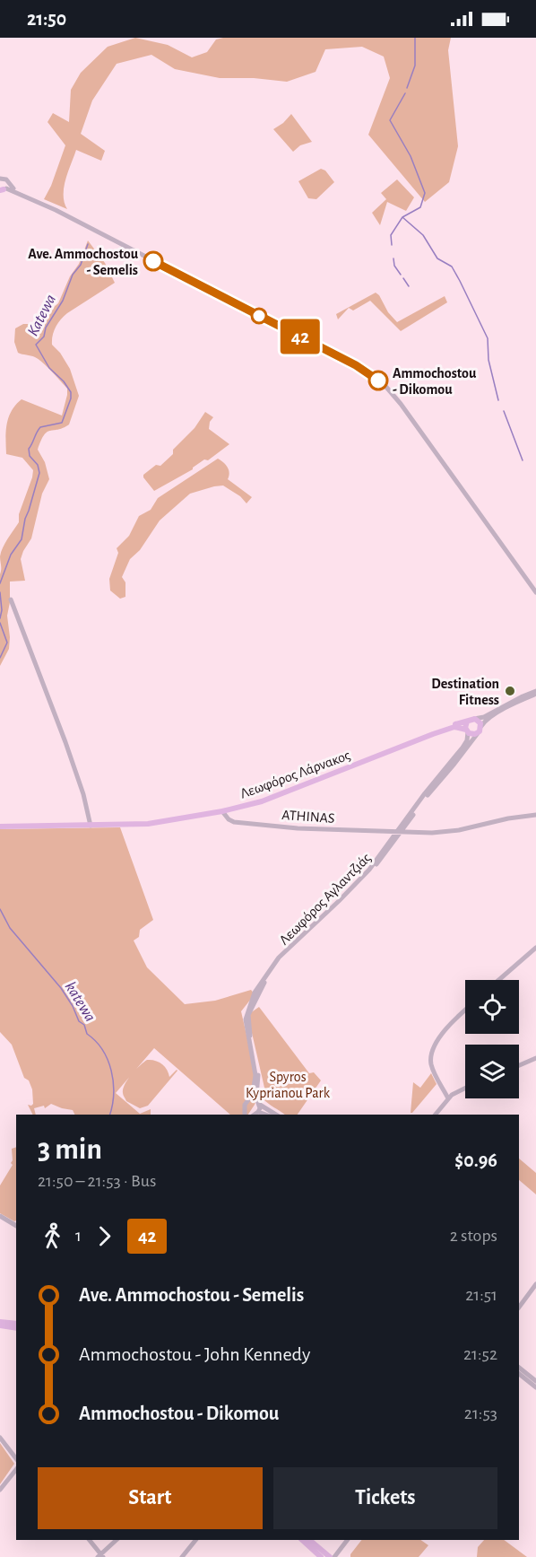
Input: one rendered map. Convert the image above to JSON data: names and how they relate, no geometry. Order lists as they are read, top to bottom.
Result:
{
  "streets": {
    "main road": ["Λεωφόρος Λάρνακος", "ATHINAS", "Λεωφόρος Αγλαντζιάς"]
  },
  "crossings": [
    ["Λεωφόρος Λάρνακος", "ATHINAS"],
    ["Λεωφόρος Λάρνακος", "Λεωφόρος Αγλαντζιάς"],
    ["ATHINAS", "Λεωφόρος Αγλαντζιάς"]
  ],
  "water": ["Katewa", "katewa"],
  "parks": ["Spyros Kyprianou Park"],
  "places": ["Ave. Ammochostou - Semelis", "Ammochostou - Dikomou", "Destination Fitness"],
  "lines": ["bus line 42"],
  "page": {
    "status": "21:50",
    "on_map": "42",
    "heading": ["3 min", "21:50 – 21:53 · Bus", "$0.96"],
    "legs": ["1", "42", "2 stops"],
    "list": [
      {
        "name": "Ave. Ammochostou - Semelis",
        "value": "21:51"
      },
      {
        "name": "Ammochostou - John Kennedy",
        "value": "21:52"
      },
      {
        "name": "Ammochostou - Dikomou",
        "value": "21:53"
      }
    ],
    "buttons": ["Start", "Tickets"]
  }
}
